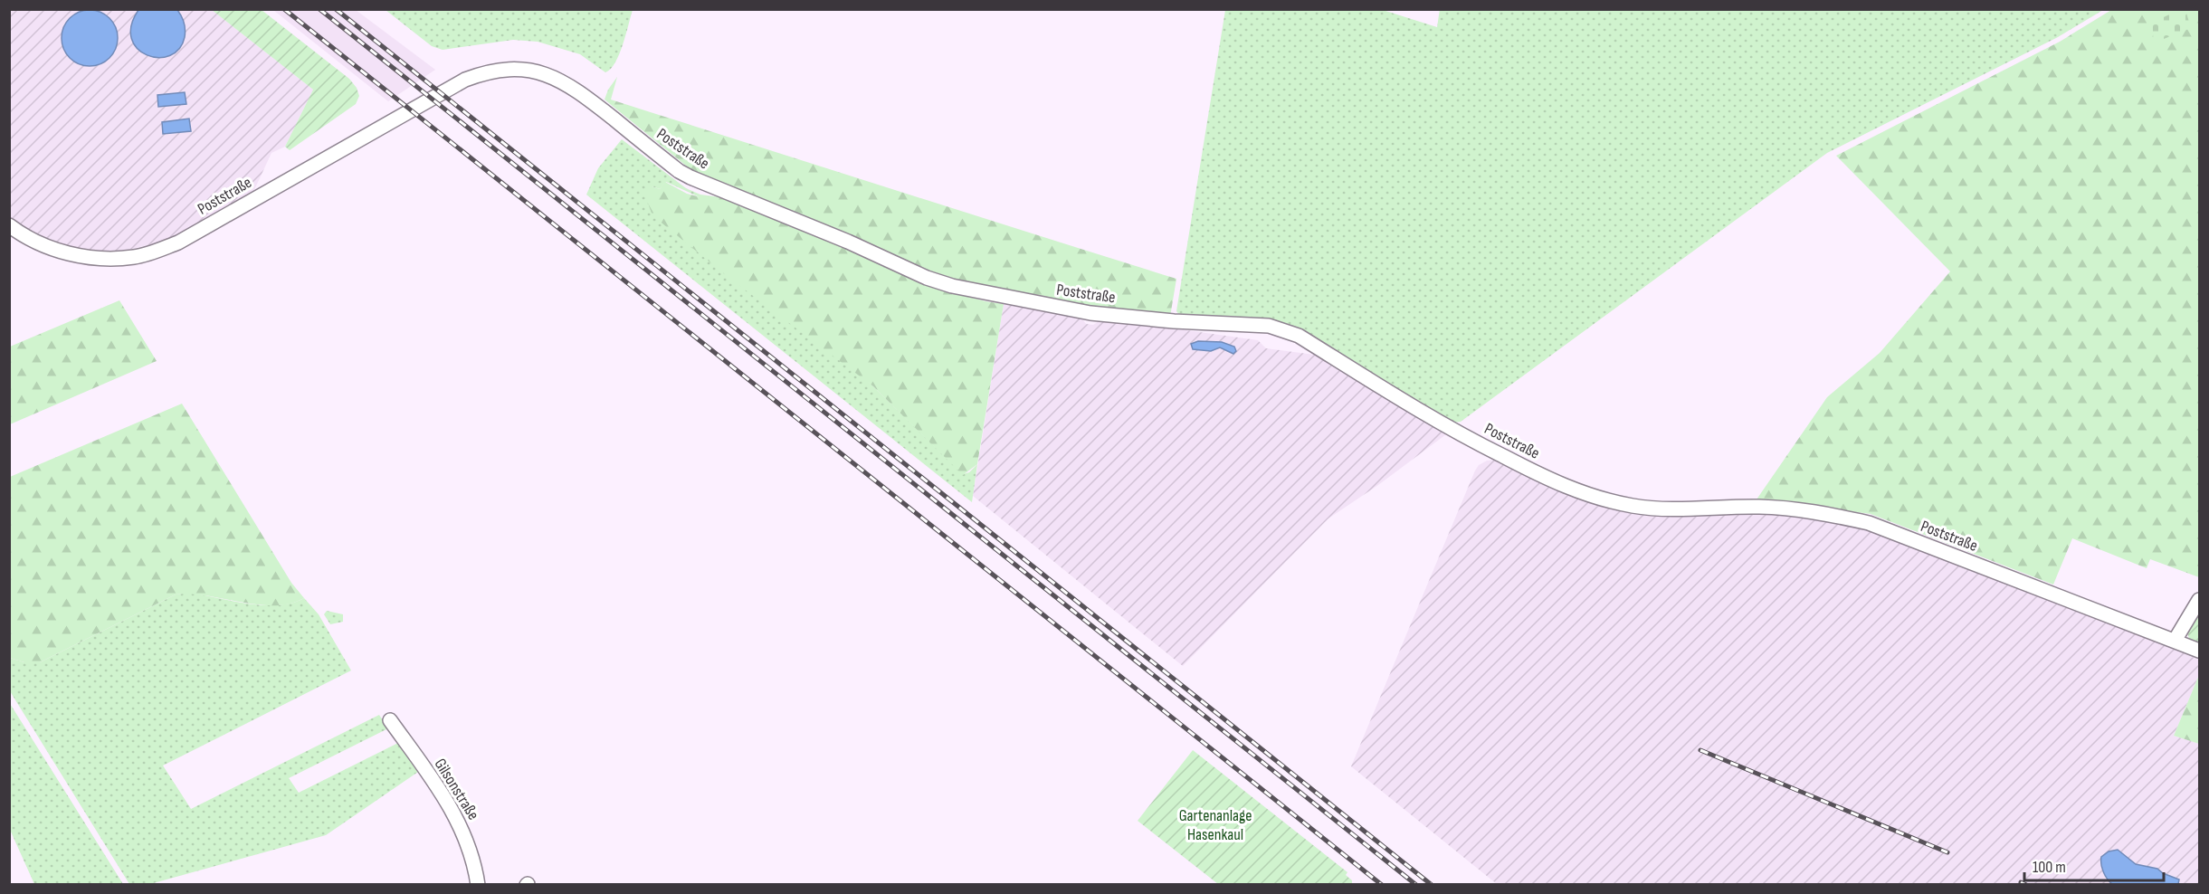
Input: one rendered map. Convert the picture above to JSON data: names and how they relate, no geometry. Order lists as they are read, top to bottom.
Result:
{
  "streets": {
    "street": ["Poststraße", "Gilsonstraße"]
  },
  "parks": ["Gartenanlage Hasenkaul"],
  "scale_bar": "100 m"
}
